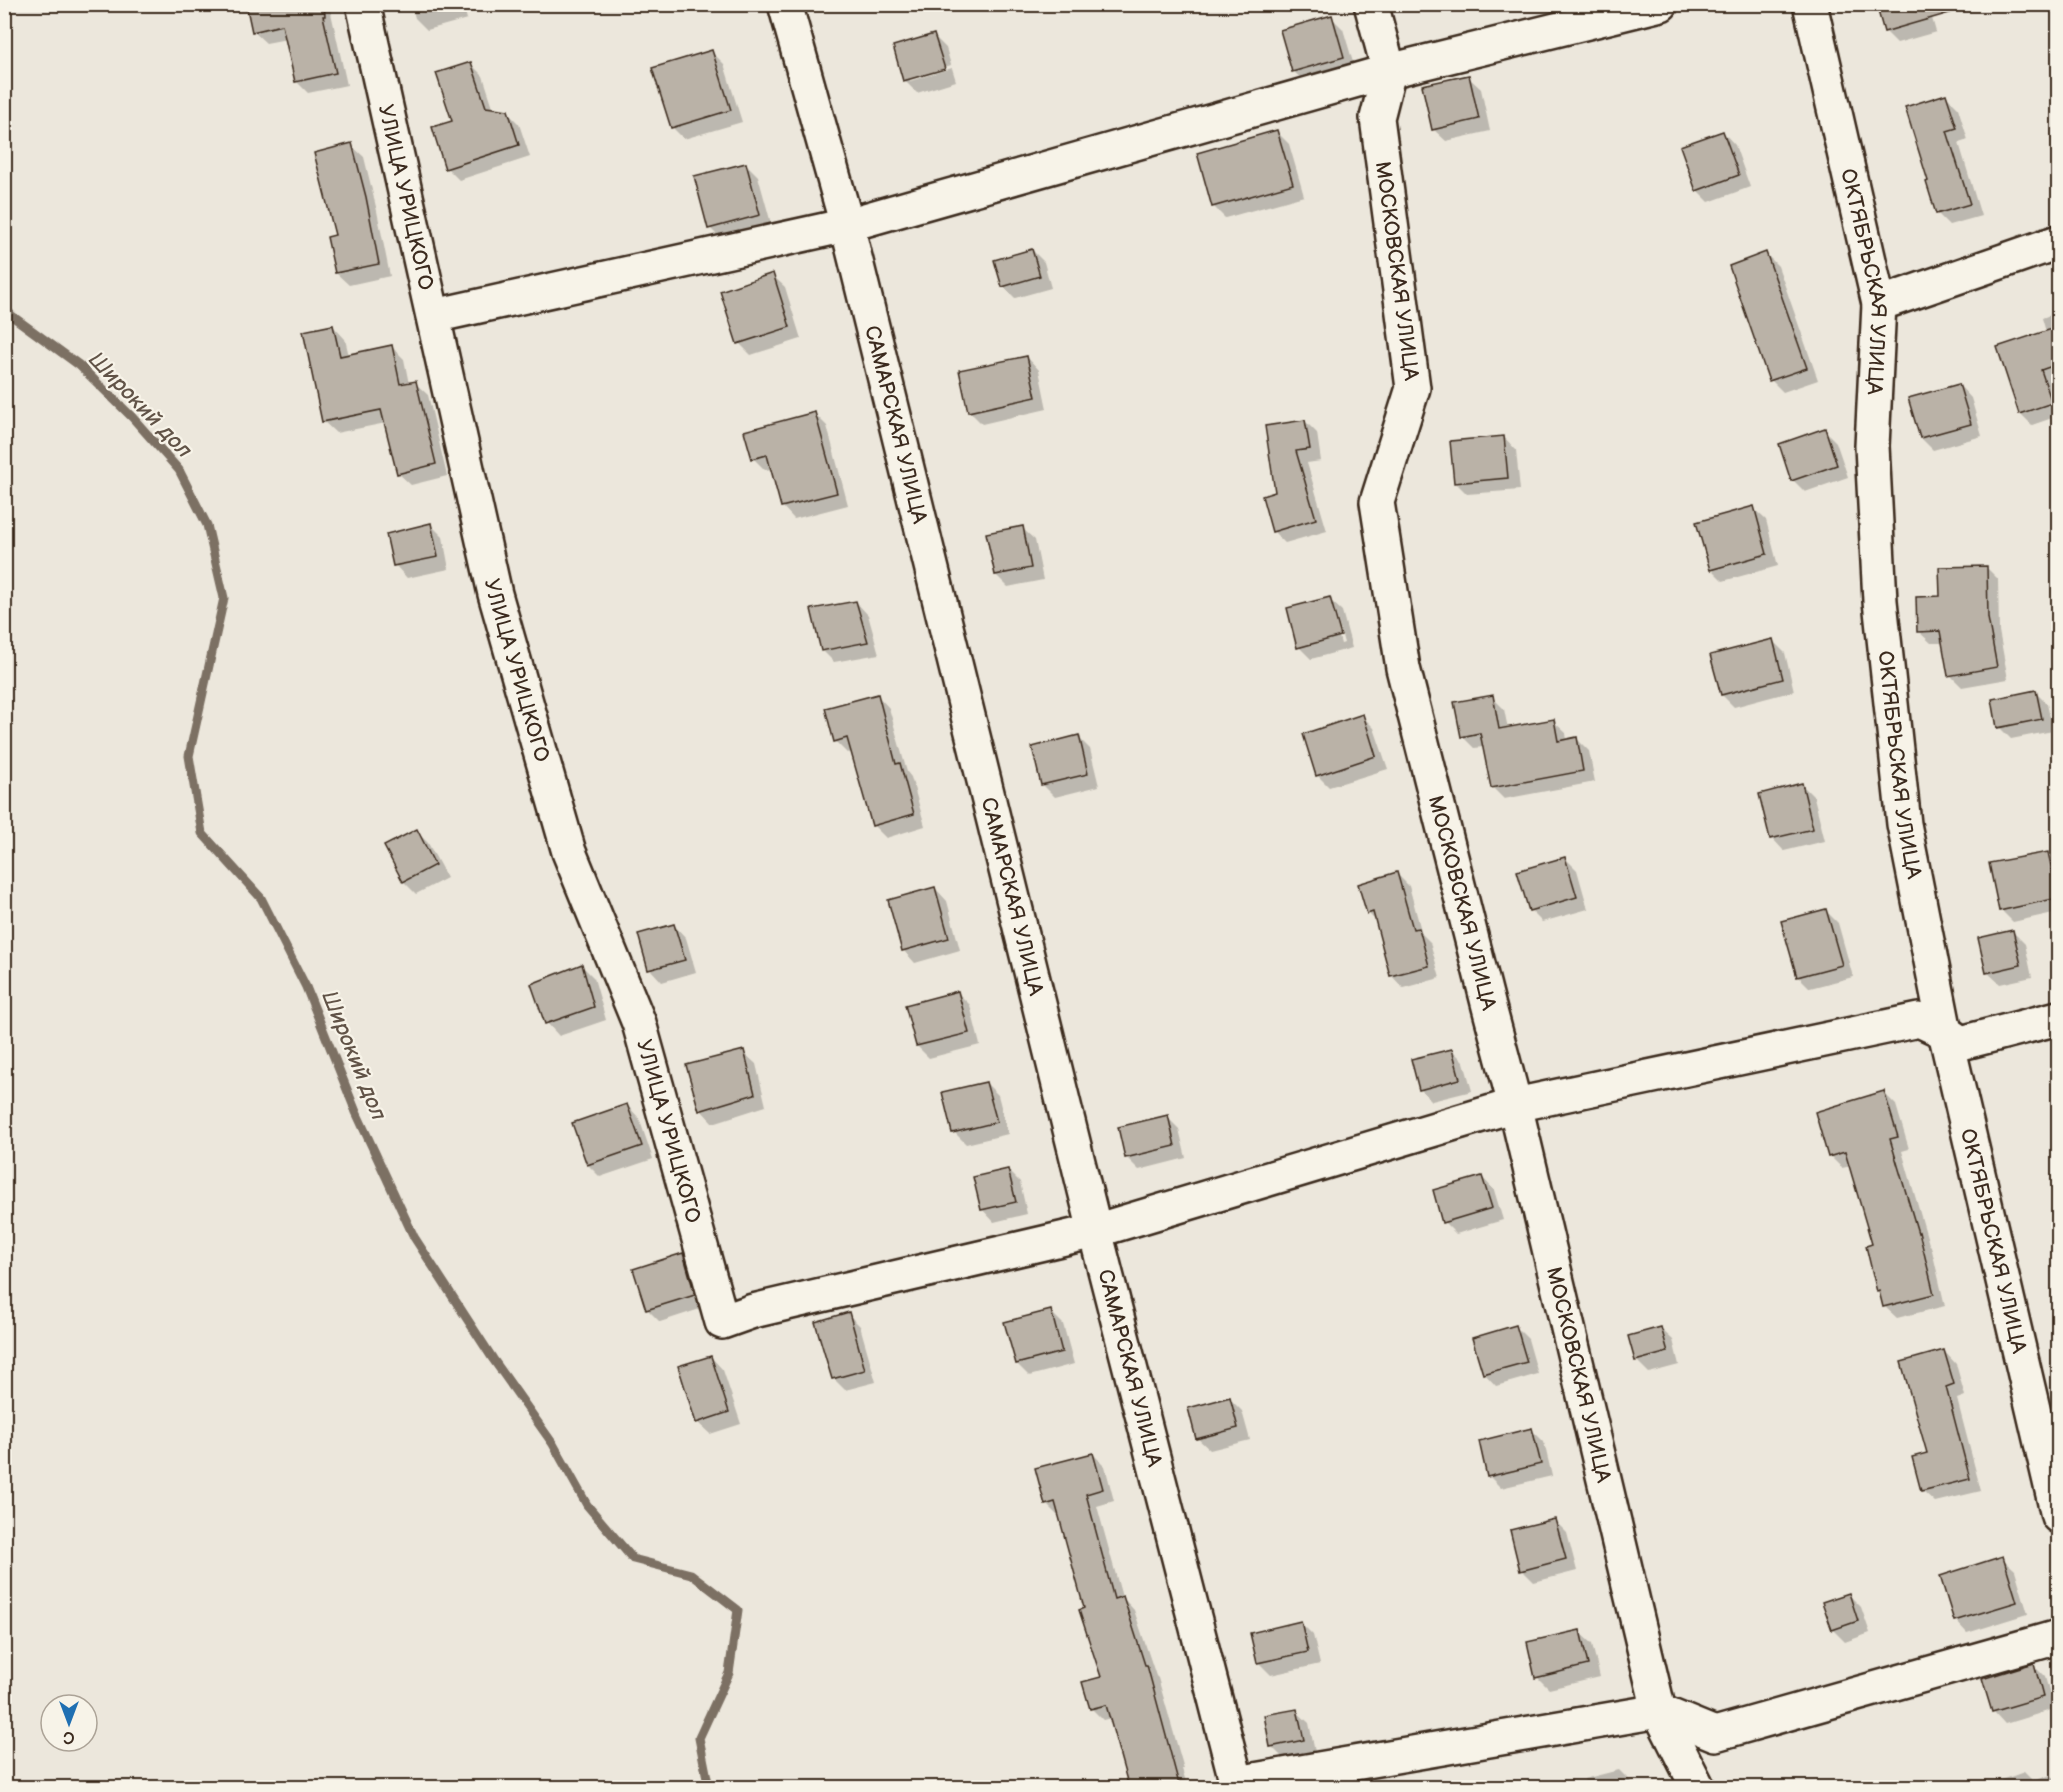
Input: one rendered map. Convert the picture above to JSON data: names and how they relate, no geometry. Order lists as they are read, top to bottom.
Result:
{
  "streets": {
    "street": [
      "УЛИЦА УРИЦКОГО",
      "МОСКОВСКАЯ УЛИЦА",
      "ОКТЯБРЬСКАЯ УЛИЦА",
      "САМАРСКАЯ УЛИЦА"
    ]
  },
  "crossings": [
    ["УЛИЦА УРИЦКОГО", "САМАРСКАЯ УЛИЦА"]
  ],
  "water": ["Широкий дол"],
  "north": "bottom"
}
